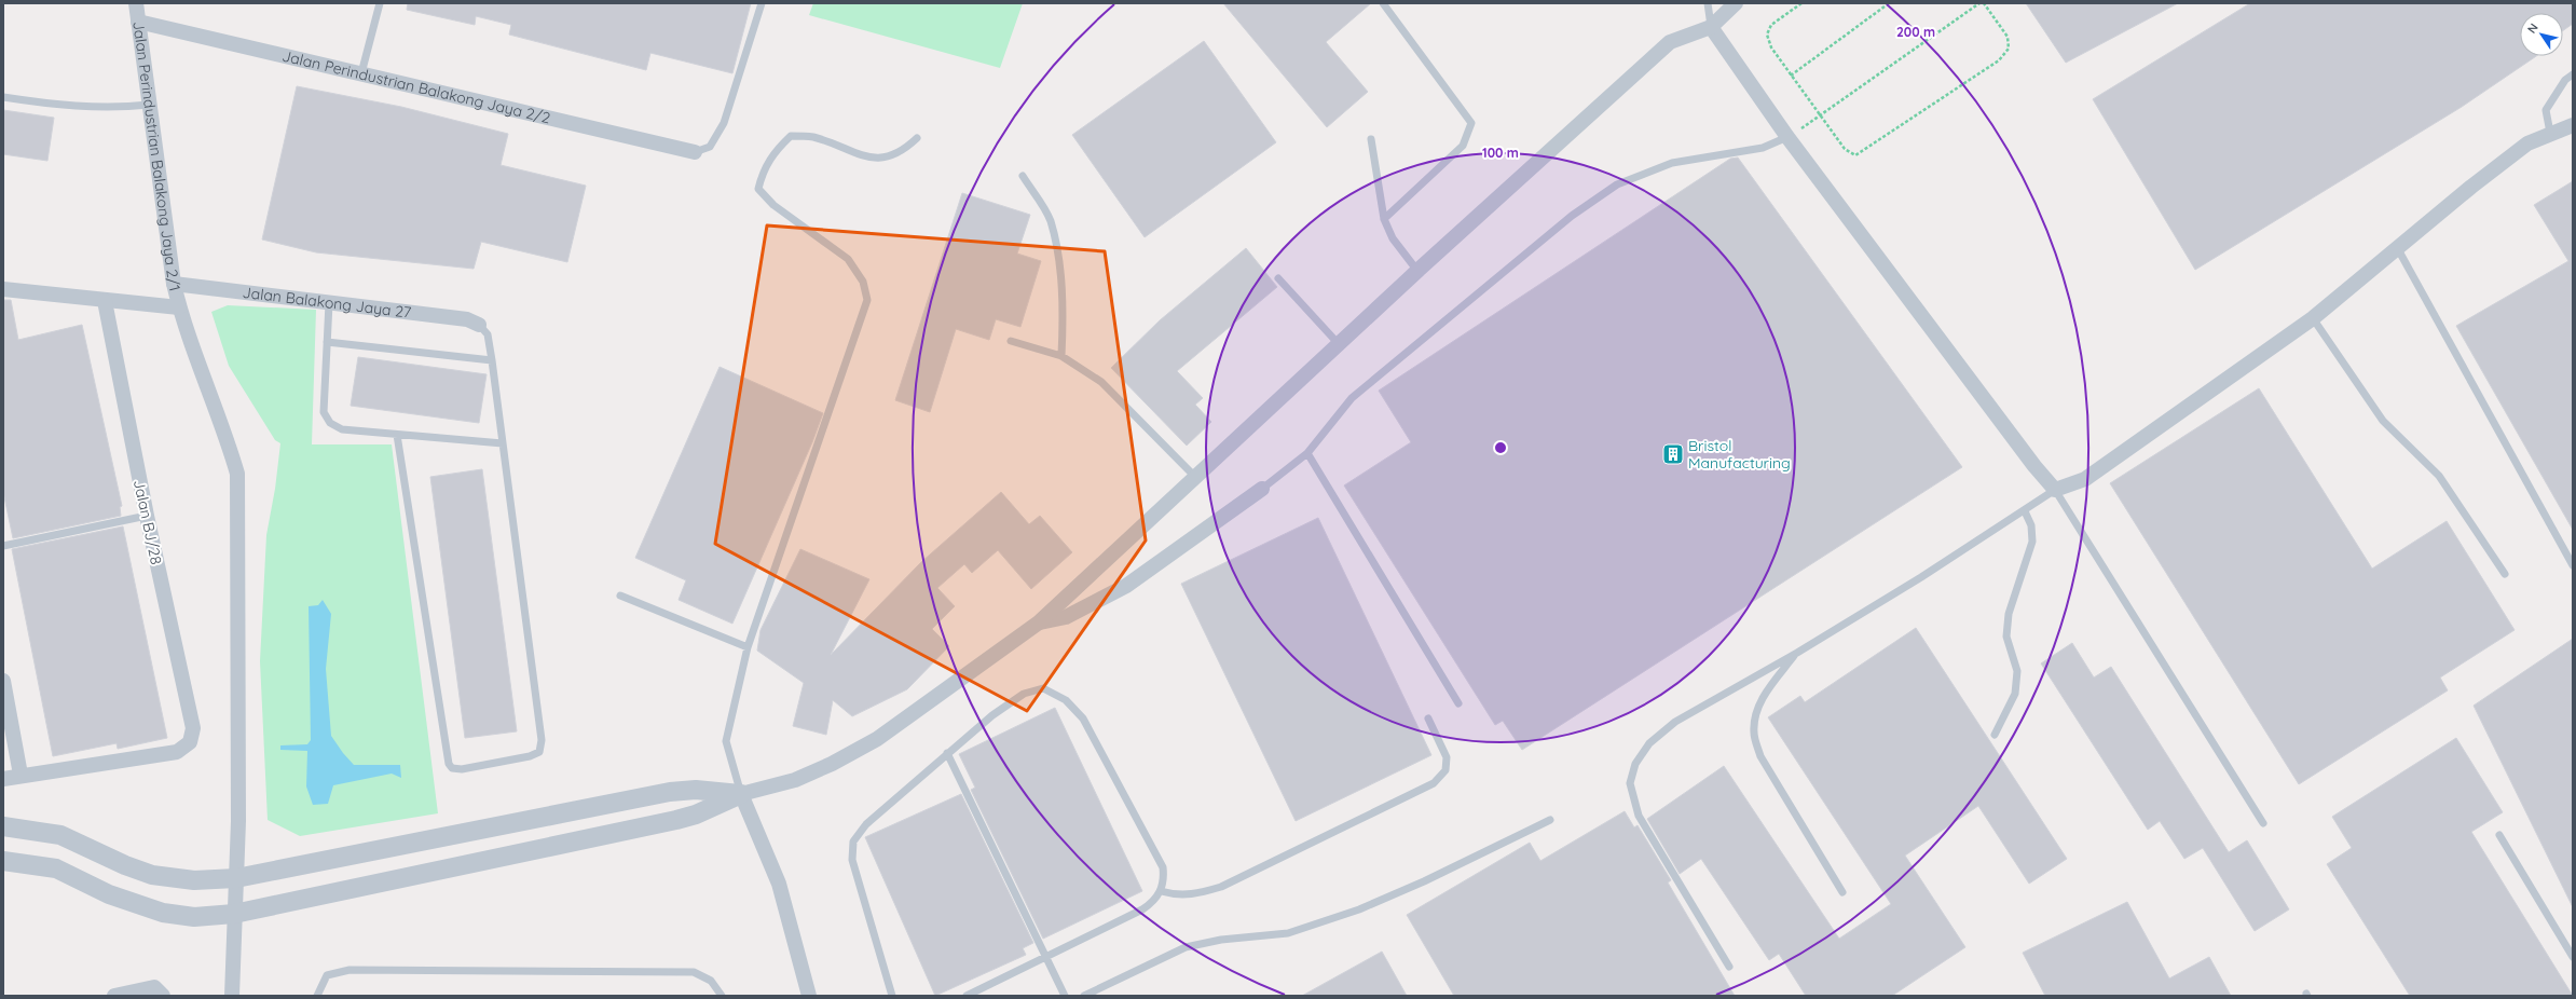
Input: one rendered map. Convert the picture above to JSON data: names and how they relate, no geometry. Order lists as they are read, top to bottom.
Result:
{
  "streets": {
    "street": [
      "Jalan Perindustrian Balakong Jaya 2/2",
      "Jalan Perindustrian Balakong Jaya 2/1",
      "Jalan Balakong Jaya 27",
      "Jalan BJ/28"
    ]
  },
  "crossings": [
    ["Jalan Perindustrian Balakong Jaya 2/2", "Jalan Perindustrian Balakong Jaya 2/1"],
    ["Jalan Perindustrian Balakong Jaya 2/1", "Jalan Balakong Jaya 27"]
  ],
  "places": {
    "building": ["Bristol Manufacturing"]
  },
  "north": "top left",
  "rings": ["200 m", "100 m"]
}
